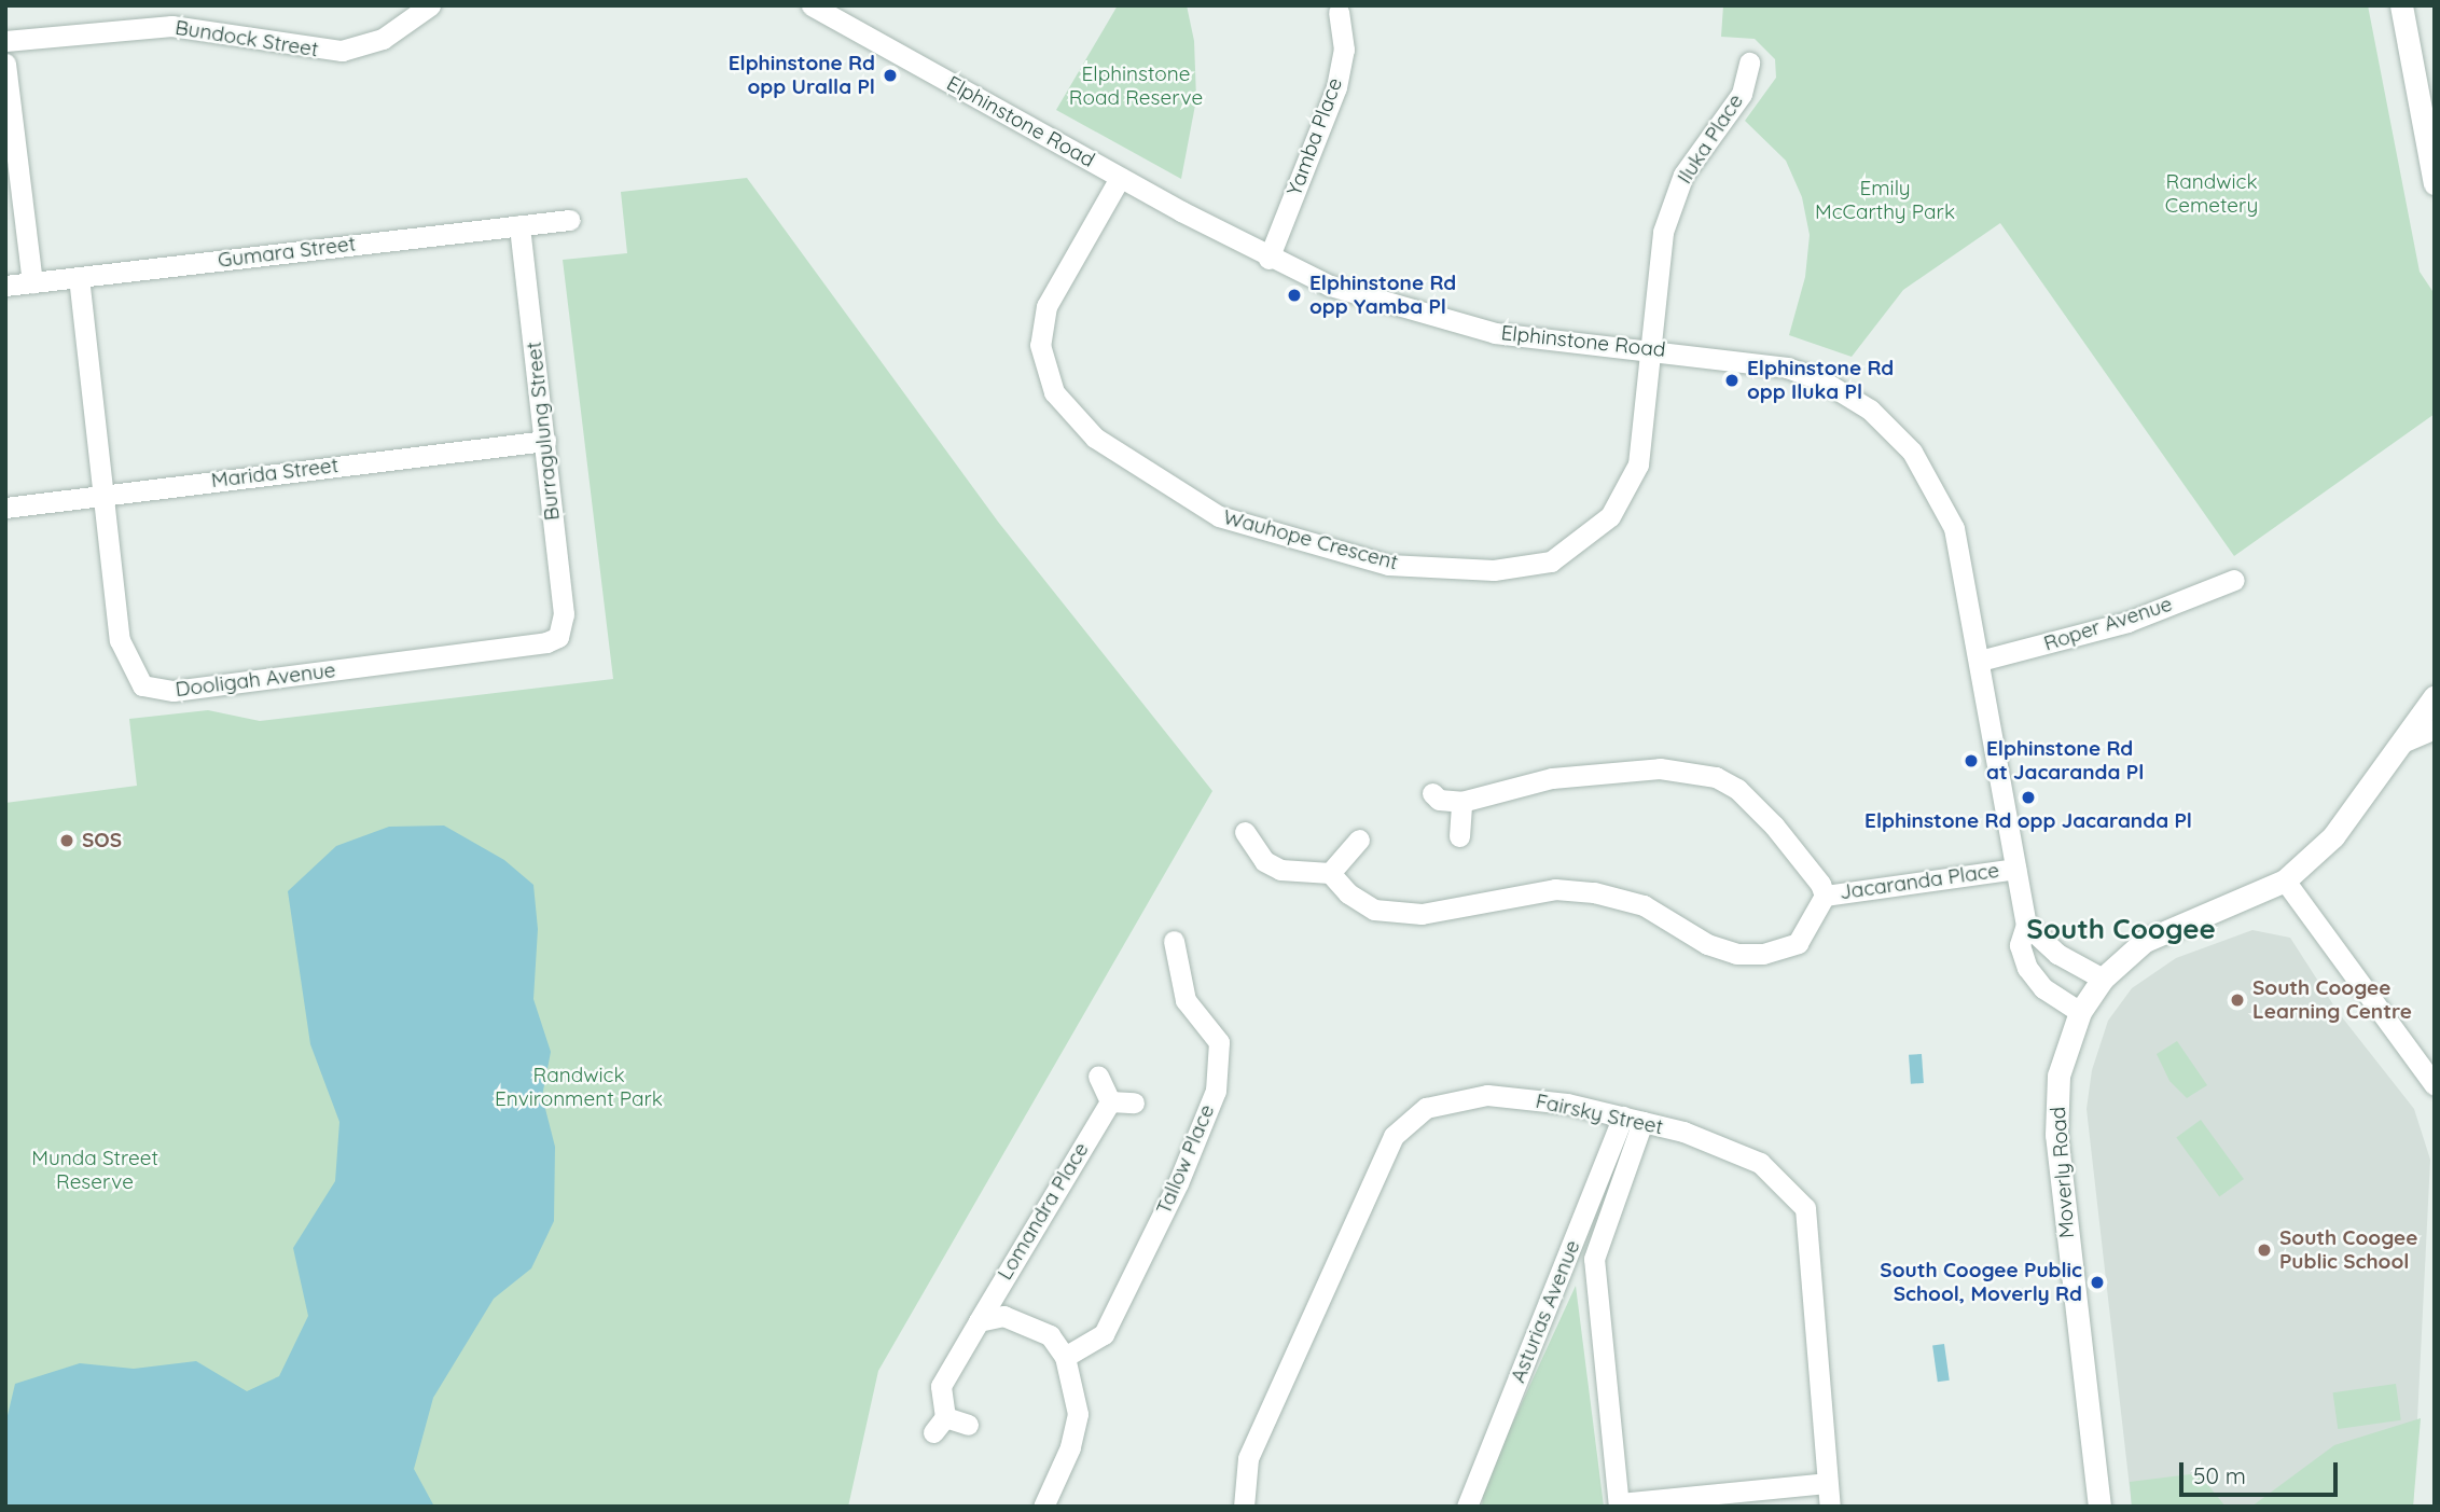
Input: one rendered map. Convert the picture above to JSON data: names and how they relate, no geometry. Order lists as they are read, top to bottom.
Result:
{
  "streets": {
    "street": [
      "Bundock Street",
      "Elphinstone Road",
      "Yamba Place",
      "Iluka Place",
      "Gumara Street",
      "Burragulung Street",
      "Marida Street",
      "Wauhope Crescent",
      "Roper Avenue",
      "Dooligah Avenue",
      "Jacaranda Place",
      "Fairsky Street",
      "Tallow Place",
      "Moverly Road",
      "Lomandra Place",
      "Asturias Avenue"
    ]
  },
  "crossings": [
    ["Elphinstone Road", "Yamba Place"],
    ["Elphinstone Road", "Iluka Place"],
    ["Elphinstone Road", "Wauhope Crescent"],
    ["Elphinstone Road", "Roper Avenue"],
    ["Elphinstone Road", "Jacaranda Place"],
    ["Elphinstone Road", "Moverly Road"],
    ["Iluka Place", "Wauhope Crescent"],
    ["Gumara Street", "Burragulung Street"],
    ["Gumara Street", "Dooligah Avenue"],
    ["Burragulung Street", "Marida Street"],
    ["Burragulung Street", "Dooligah Avenue"],
    ["Marida Street", "Dooligah Avenue"],
    ["Fairsky Street", "Asturias Avenue"]
  ],
  "districts": ["South Coogee"],
  "parks": [
    "Elphinstone Road Reserve",
    "Randwick Cemetery",
    "Emily McCarthy Park",
    "Randwick Environment Park",
    "Munda Street Reserve"
  ],
  "places": [
    "Elphinstone Rd opp Uralla Pl",
    "Elphinstone Rd opp Yamba Pl",
    "Elphinstone Rd opp Iluka Pl",
    "Elphinstone Rd at Jacaranda Pl",
    "Elphinstone Rd opp Jacaranda Pl",
    "SOS",
    "South Coogee Learning Centre",
    "South Coogee Public School",
    "South Coogee Public School, Moverly Rd"
  ],
  "scale_bar": "50 m"
}
